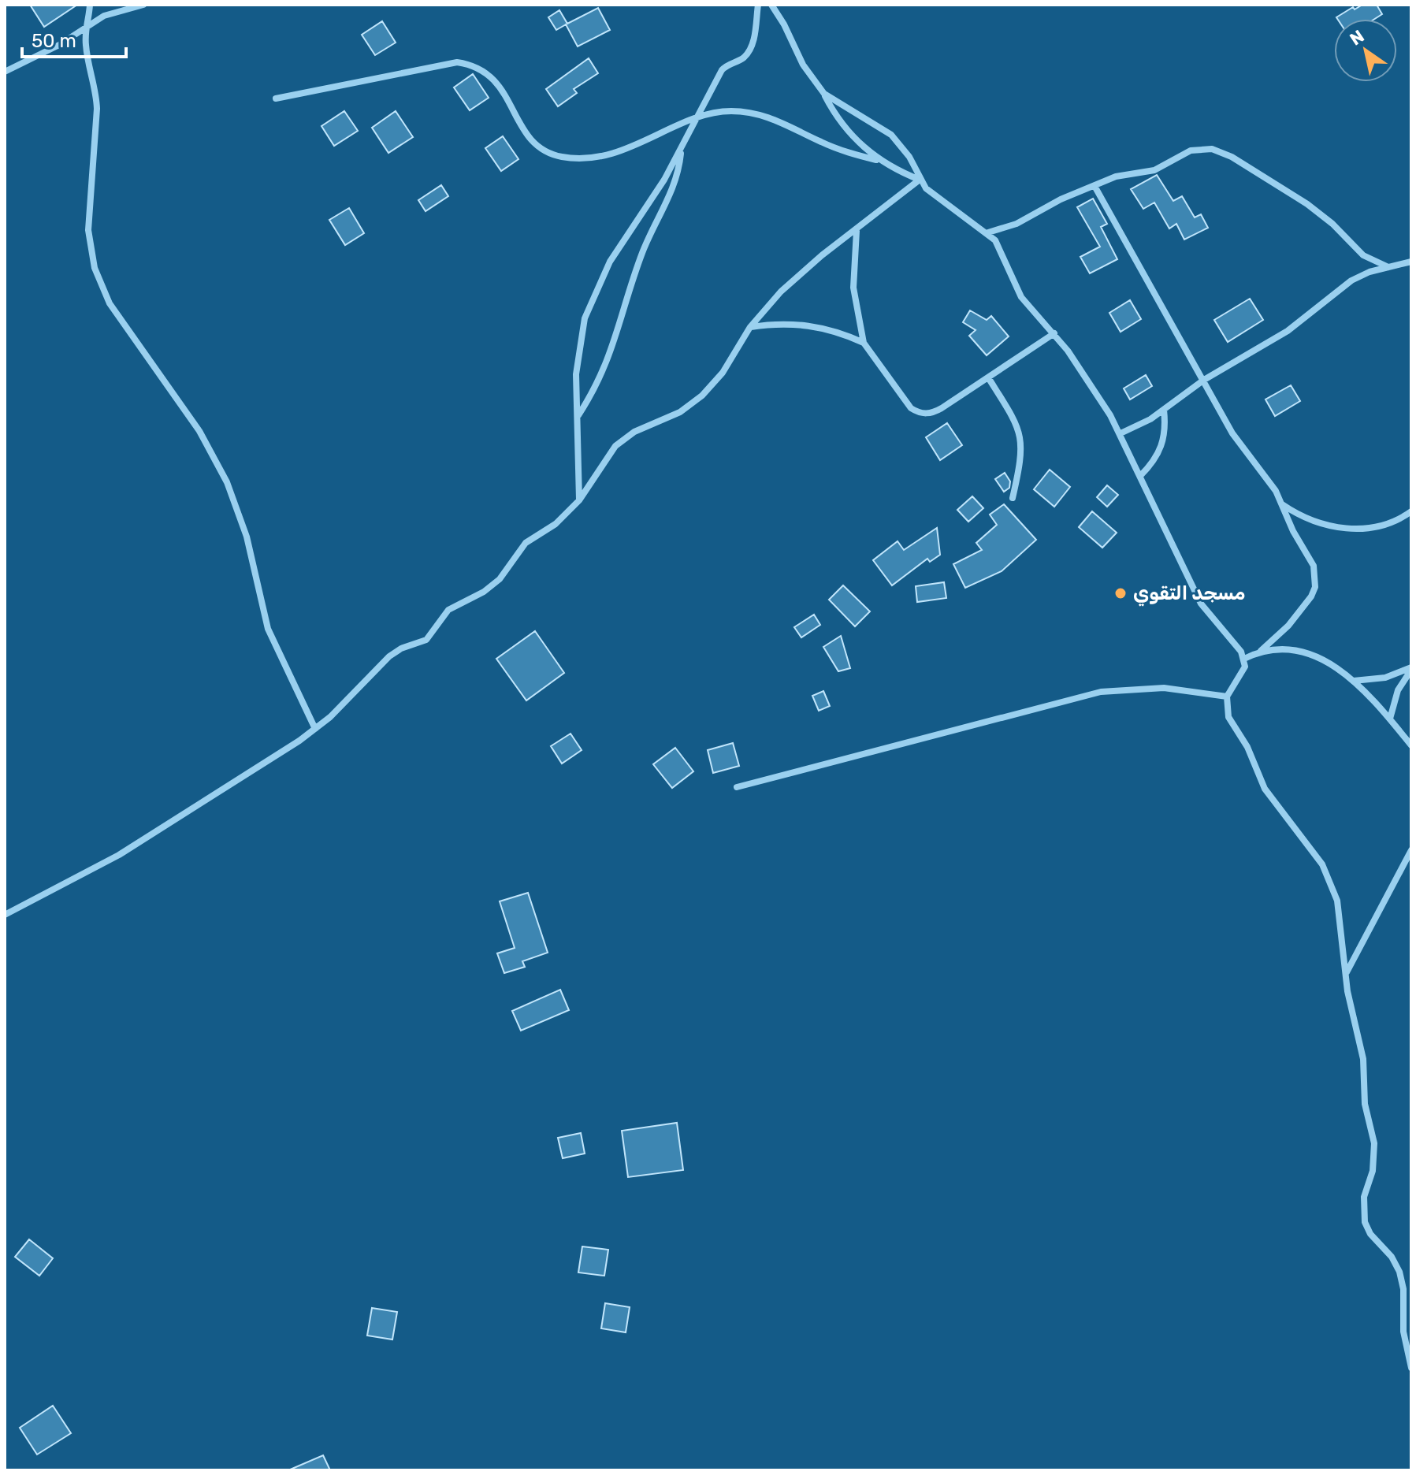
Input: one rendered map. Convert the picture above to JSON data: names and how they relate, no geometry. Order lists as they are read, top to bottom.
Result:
{
  "places": ["مسجد التقوي"],
  "scale_bar": "50 m",
  "north": "top left"
}
